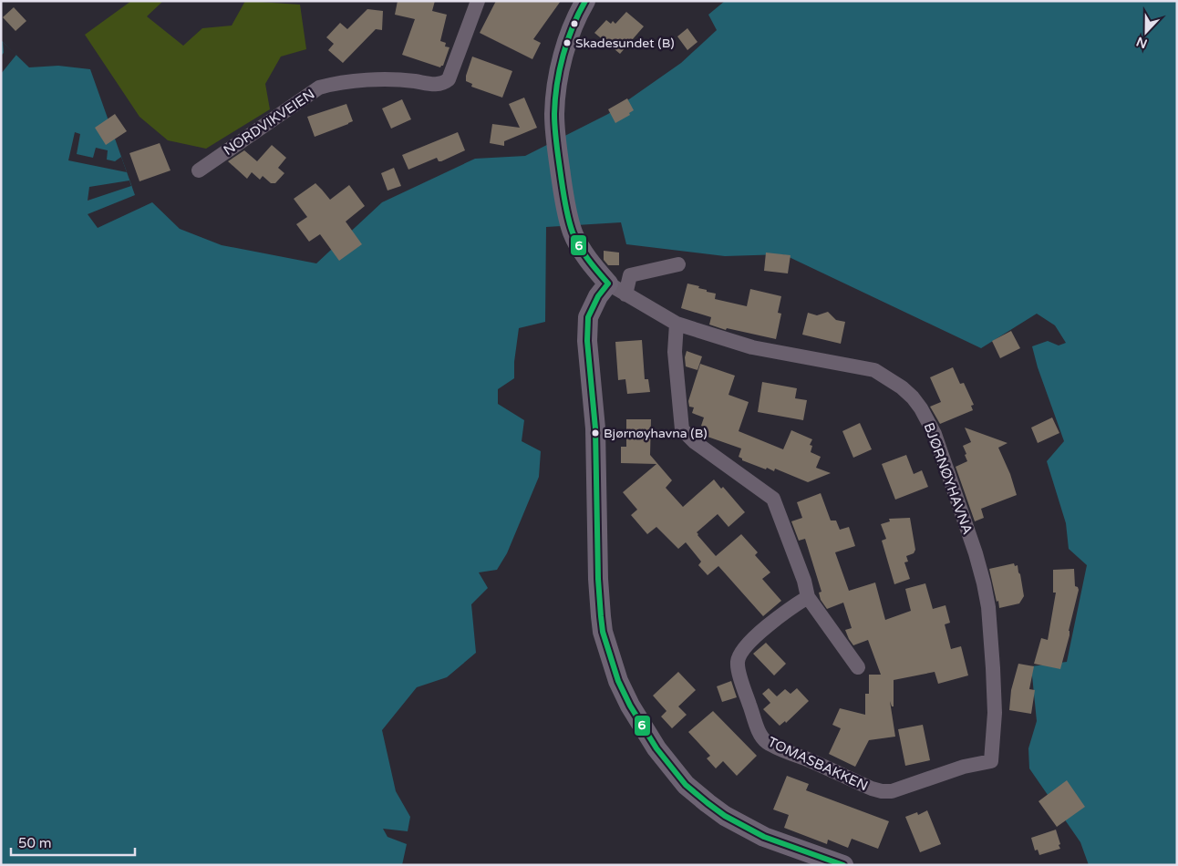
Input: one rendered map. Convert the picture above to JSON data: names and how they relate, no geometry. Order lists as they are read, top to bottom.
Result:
{
  "streets": {
    "street": ["NORDVIKVEIEN", "BJØRNØYHAVNA", "TOMASBAKKEN"]
  },
  "crossings": [
    ["BJØRNØYHAVNA", "TOMASBAKKEN"]
  ],
  "places": ["Skadesundet (B)", "Bjørnøyhavna (B)"],
  "lines": ["transit line 6"],
  "scale_bar": "50 m",
  "north": "bottom"
}
